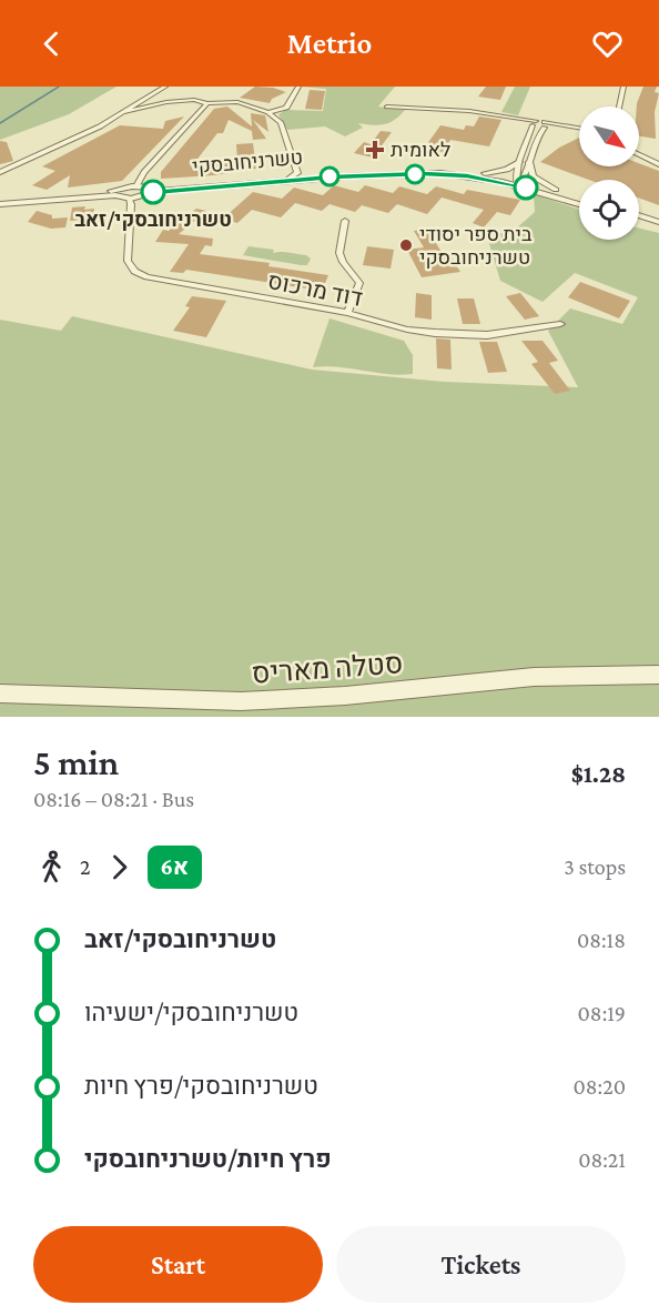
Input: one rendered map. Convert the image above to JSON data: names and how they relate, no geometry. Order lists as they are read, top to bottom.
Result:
{
  "streets": {
    "street": ["טשרניחובסקי", "דוד מרכוס", "סטלה מאריס"]
  },
  "crossings": [
    ["טשרניחובסקי", "דוד מרכוס"]
  ],
  "places": {
    "health": ["לאומית"],
    "other": ["טשרניחובסקי/זאב", "בית ספר יסודי טשרניחובסקי"]
  },
  "lines": ["bus line 6א"],
  "north": "bottom right",
  "page": {
    "header": "Metrio",
    "heading": ["5 min", "08:16 – 08:21 · Bus", "$1.28"],
    "legs": ["2", "6א", "3 stops"],
    "list": [
      {
        "name": "טשרניחובסקי/זאב",
        "value": "08:18"
      },
      {
        "name": "טשרניחובסקי/ישעיהו",
        "value": "08:19"
      },
      {
        "name": "טשרניחובסקי/פרץ חיות",
        "value": "08:20"
      },
      {
        "name": "פרץ חיות/טשרניחובסקי",
        "value": "08:21"
      }
    ],
    "buttons": ["Start", "Tickets"]
  }
}
